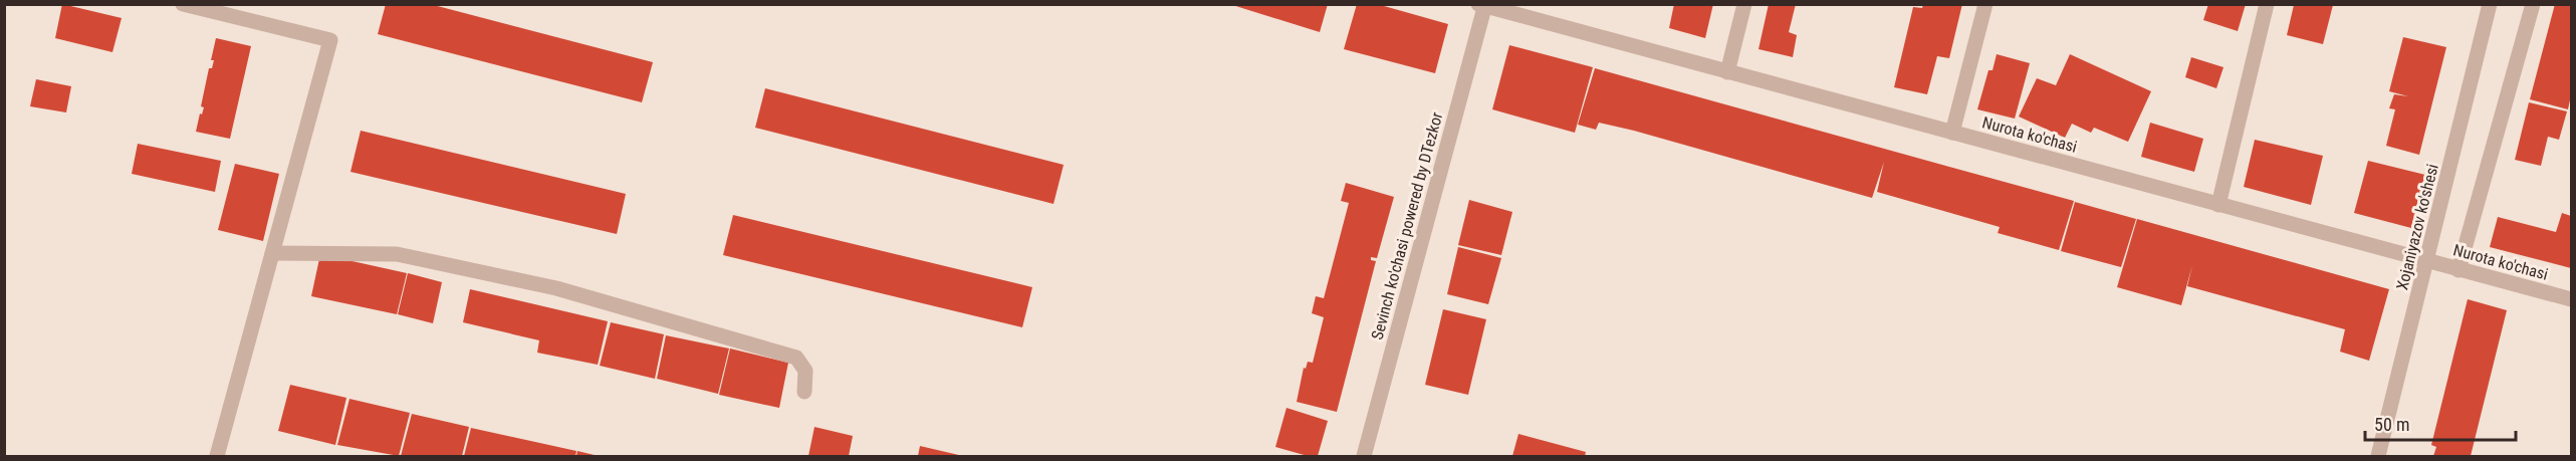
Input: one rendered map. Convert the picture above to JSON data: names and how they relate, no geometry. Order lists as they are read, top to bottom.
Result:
{
  "streets": {
    "street": ["Nurota ko'chasi", "Sevinch ko'chasi powered by DTezkor", "Xojaniyazov ko'shesi"]
  },
  "crossings": [
    ["Nurota ko'chasi", "Sevinch ko'chasi powered by DTezkor"],
    ["Nurota ko'chasi", "Xojaniyazov ko'shesi"]
  ],
  "scale_bar": "50 m"
}
